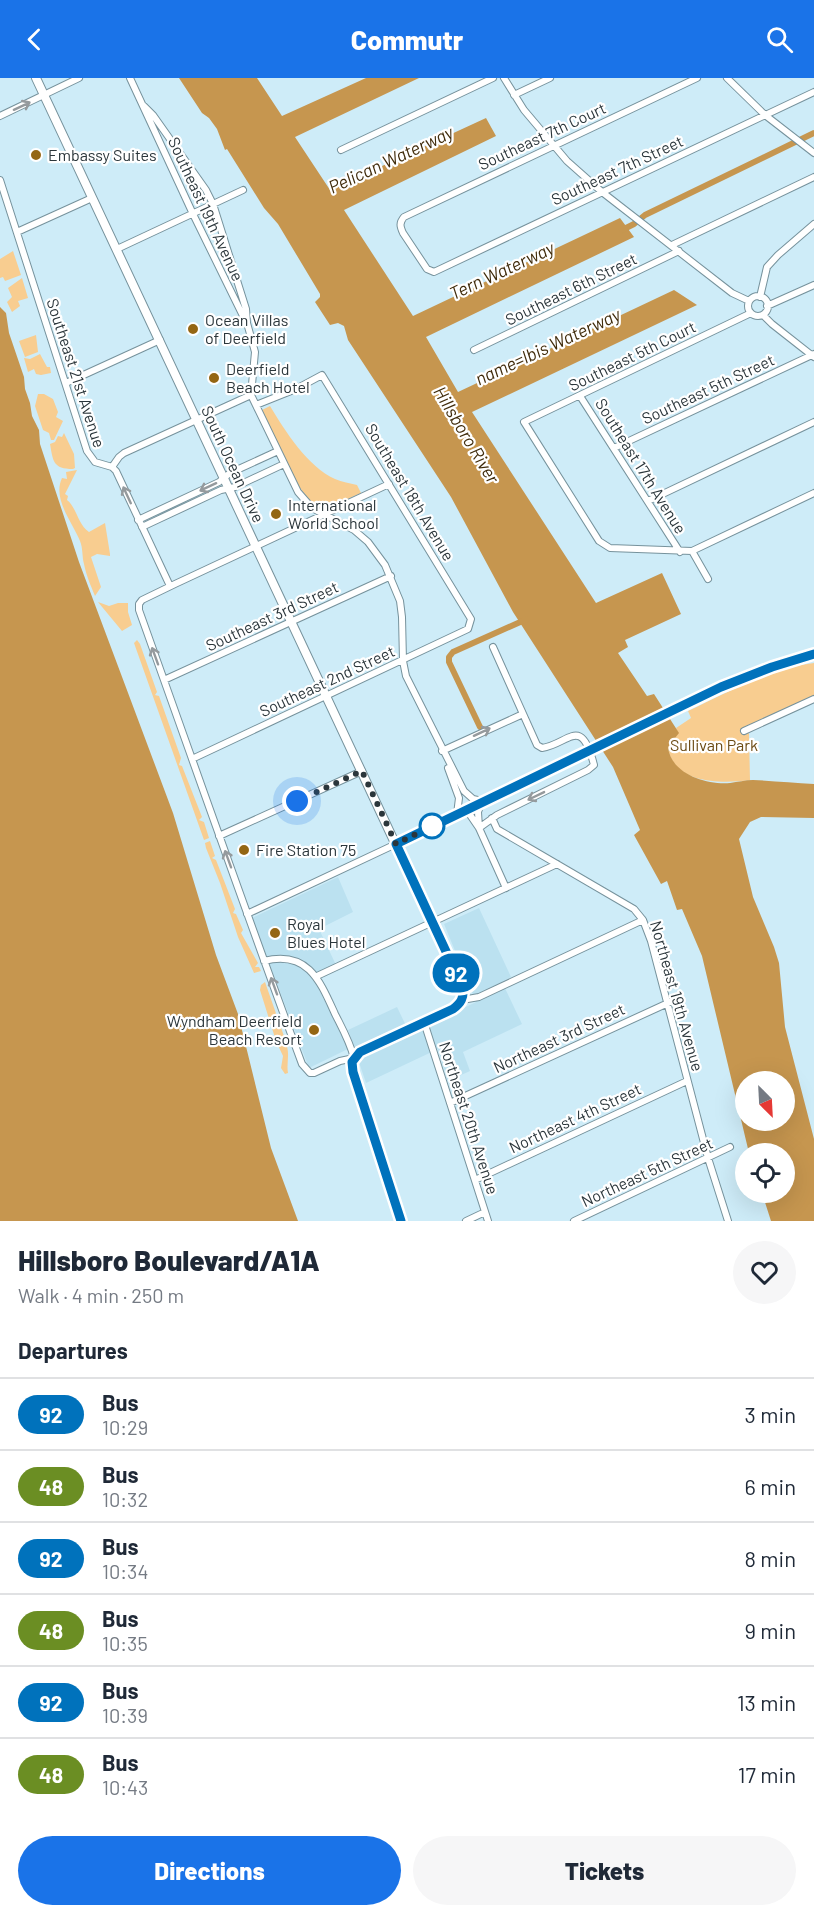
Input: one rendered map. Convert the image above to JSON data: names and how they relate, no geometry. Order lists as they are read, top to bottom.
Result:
{
  "streets": {
    "main road": ["South Ocean Drive"],
    "street": [
      "Southeast 7th Court",
      "Southeast 7th Street",
      "Southeast 19th Avenue",
      "Southeast 6th Street",
      "Southeast 5th Court",
      "Southeast 21st Avenue",
      "Southeast 5th Street",
      "Southeast 17th Avenue",
      "Southeast 18th Avenue",
      "Southeast 3rd Street",
      "Southeast 2nd Street",
      "Northeast 19th Avenue",
      "Northeast 3rd Street",
      "Northeast 20th Avenue",
      "Northeast 4th Street",
      "Northeast 5th Street"
    ]
  },
  "crossings": [
    ["Southeast 7th Court", "Southeast 7th Street"],
    ["Southeast 5th Court", "Southeast 17th Avenue"],
    ["Southeast 5th Street", "Southeast 17th Avenue"],
    ["South Ocean Drive", "Southeast 3rd Street"],
    ["South Ocean Drive", "Southeast 2nd Street"],
    ["Southeast 18th Avenue", "Southeast 2nd Street"],
    ["Northeast 19th Avenue", "Northeast 3rd Street"],
    ["Northeast 19th Avenue", "Northeast 4th Street"],
    ["Northeast 19th Avenue", "Northeast 5th Street"],
    ["Northeast 3rd Street", "Northeast 20th Avenue"],
    ["Northeast 20th Avenue", "Northeast 4th Street"]
  ],
  "water": [
    "Pelican Waterway",
    "Tern Waterway",
    "name=Ibis Waterway",
    "Hillsboro River"
  ],
  "parks": ["Sullivan Park"],
  "places": [
    "Embassy Suites",
    "Ocean Villas of Deerfield",
    "Deerfield Beach Hotel",
    "International World School",
    "Fire Station 75",
    "Royal Blues Hotel",
    "Wyndham Deerfield Beach Resort"
  ],
  "lines": ["bus line 92"],
  "north": "bottom right",
  "page": {
    "header": "Commutr",
    "on_map": "92",
    "heading": [
      ["Hillsboro Boulevard/A1A", "Walk · 4 min · 250 m"],
      "Departures"
    ],
    "list": [
      {
        "mark": "92",
        "name": "Bus",
        "note": "10:29",
        "value": "3 min"
      },
      {
        "mark": "48",
        "name": "Bus",
        "note": "10:32",
        "value": "6 min"
      },
      {
        "mark": "92",
        "name": "Bus",
        "note": "10:34",
        "value": "8 min"
      },
      {
        "mark": "48",
        "name": "Bus",
        "note": "10:35",
        "value": "9 min"
      },
      {
        "mark": "92",
        "name": "Bus",
        "note": "10:39",
        "value": "13 min"
      },
      {
        "mark": "48",
        "name": "Bus",
        "note": "10:43",
        "value": "17 min"
      }
    ],
    "buttons": ["Directions", "Tickets"]
  }
}
